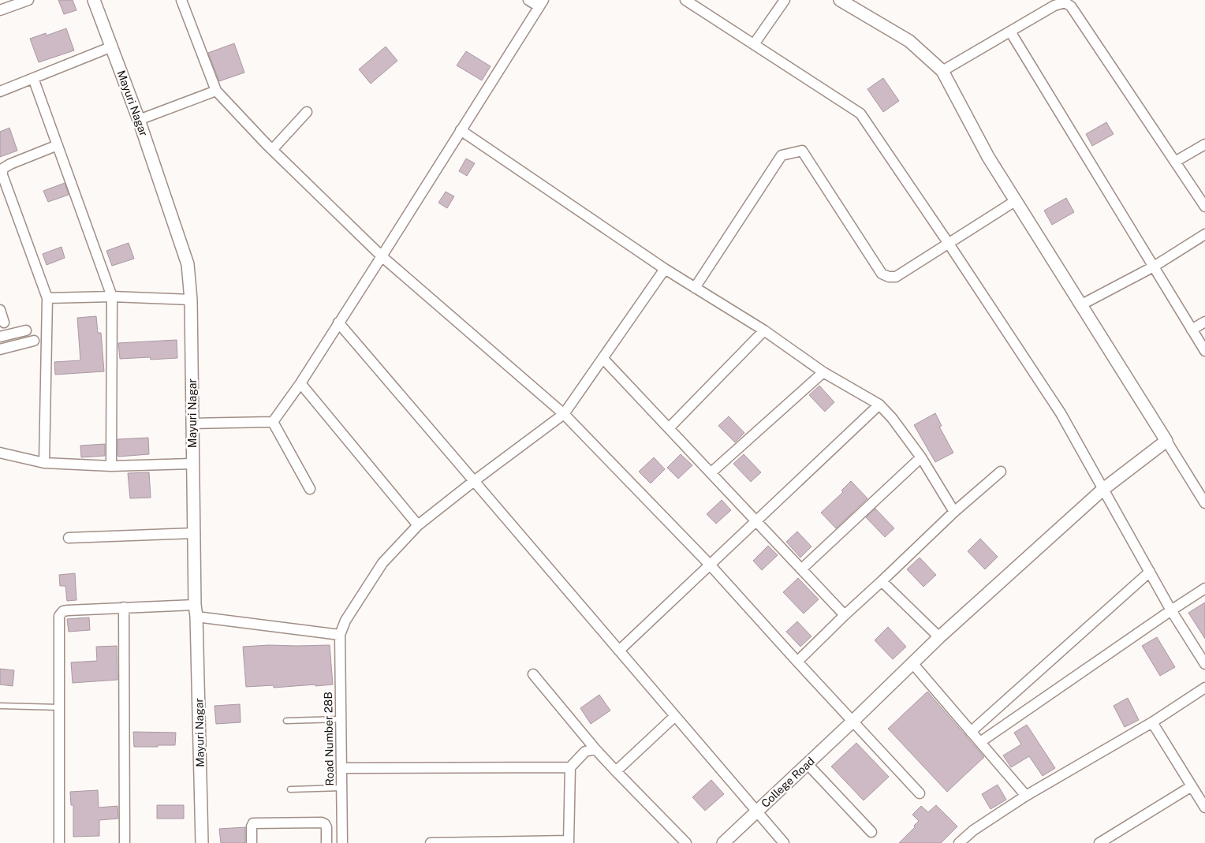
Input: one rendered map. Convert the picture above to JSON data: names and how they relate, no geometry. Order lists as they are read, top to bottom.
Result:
{
  "streets": {
    "street": ["Mayuri Nagar", "Road Number 28B", "College Road"]
  }
}
